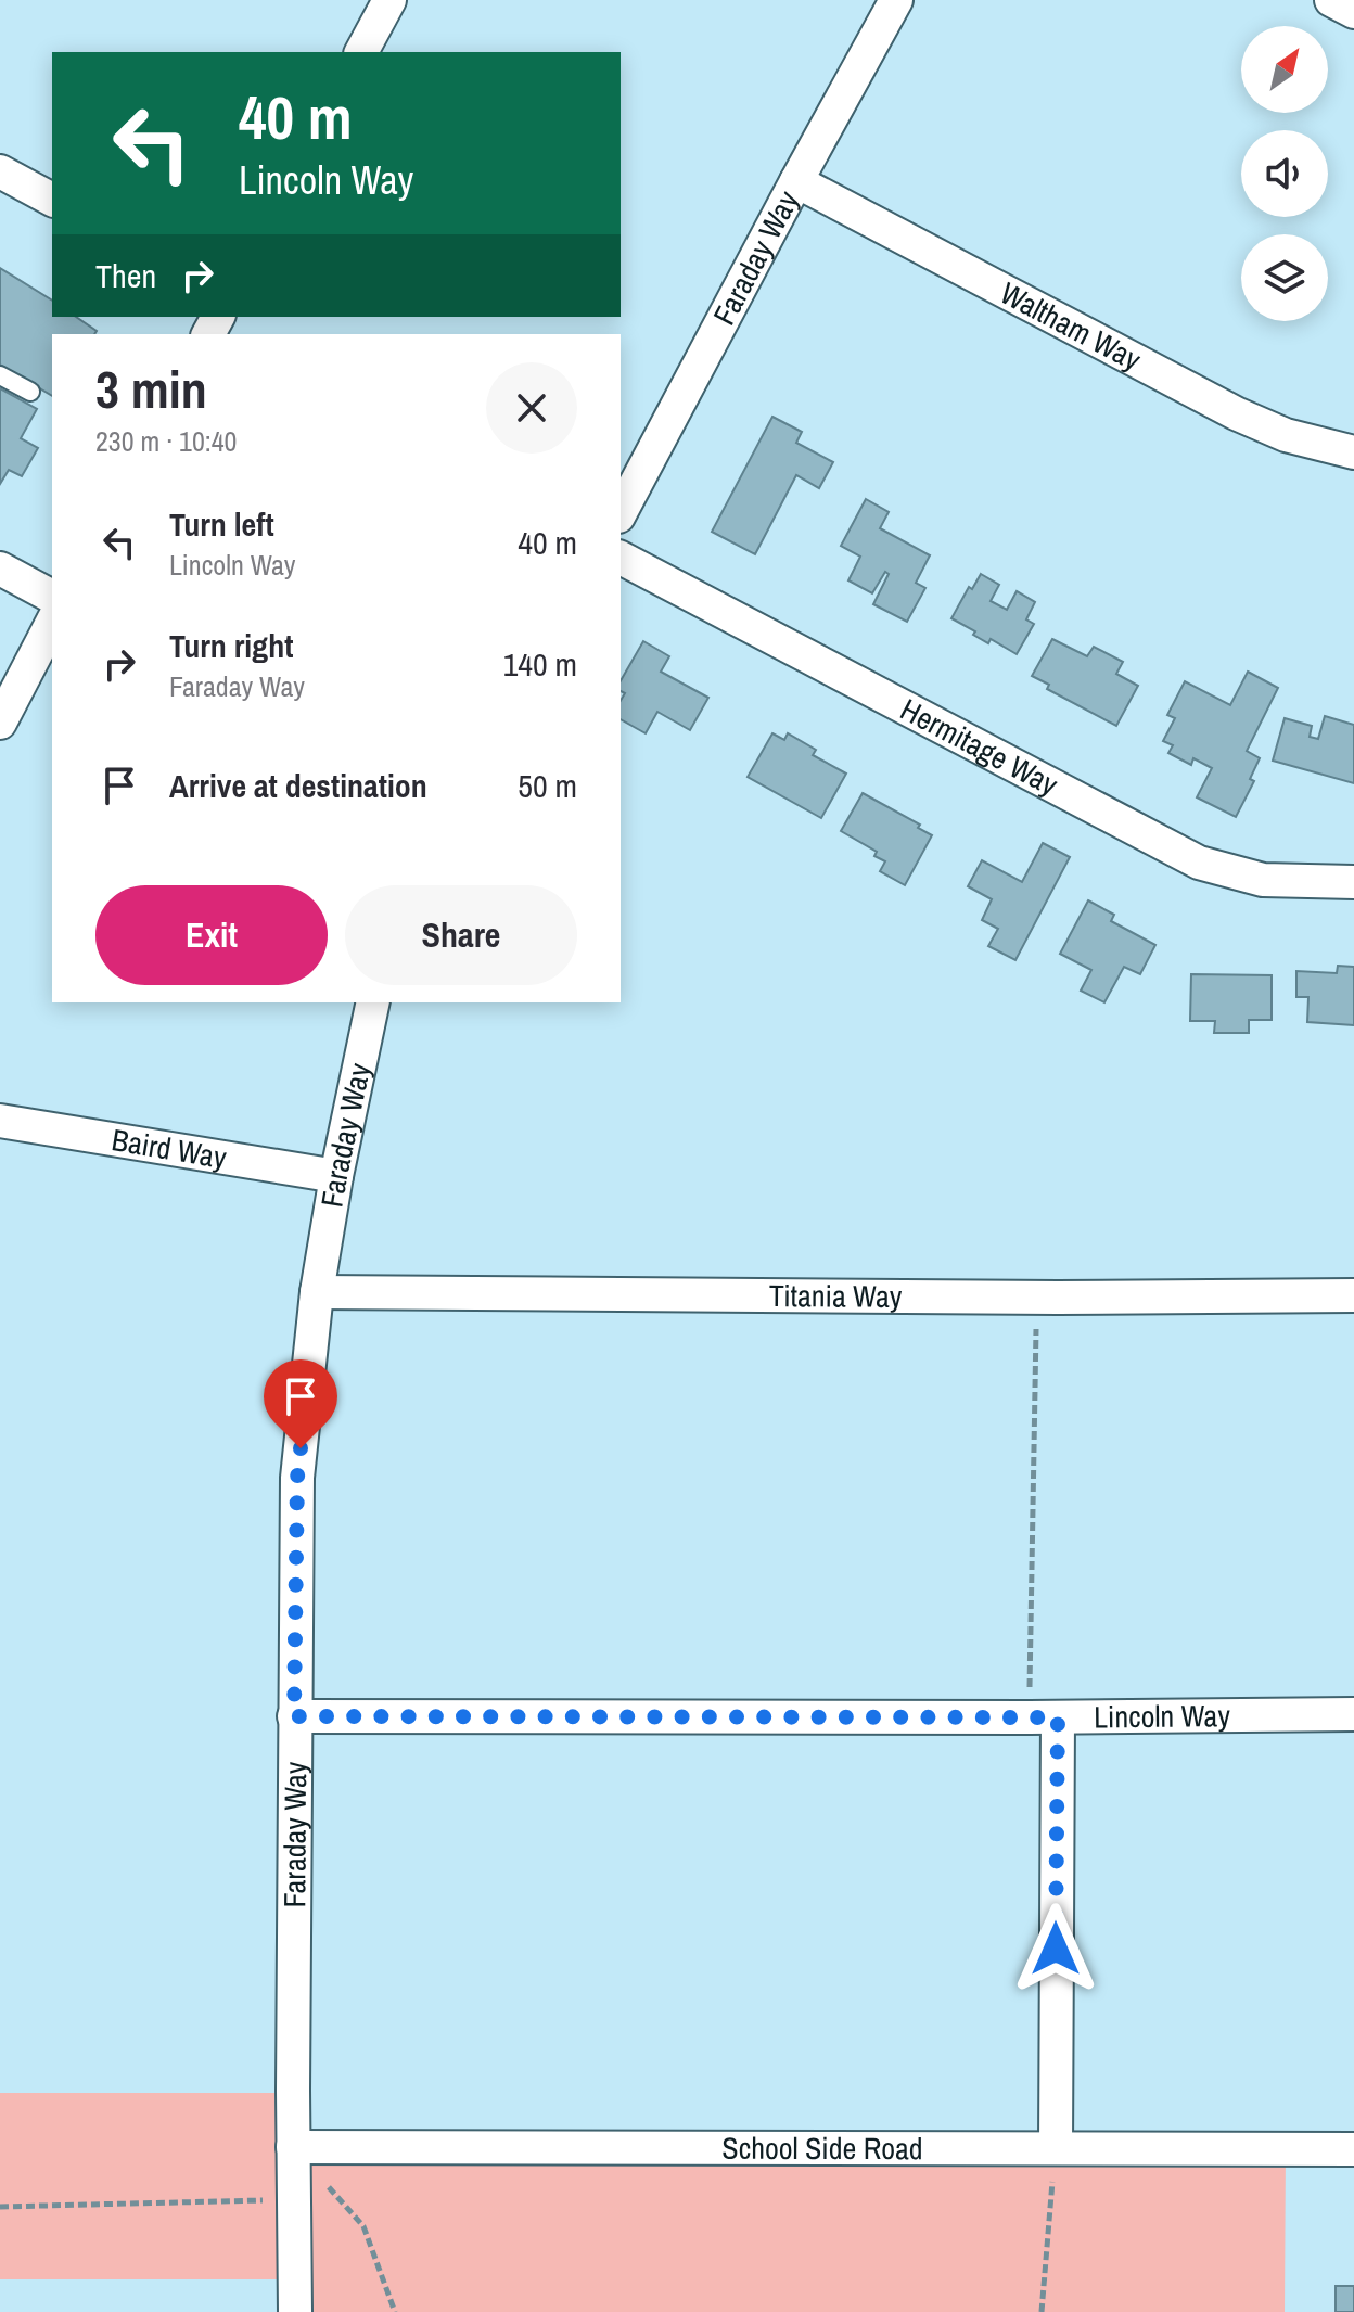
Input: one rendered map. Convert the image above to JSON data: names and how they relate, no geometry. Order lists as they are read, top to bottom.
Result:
{
  "streets": {
    "street": [
      "Faraday Way",
      "Waltham Way",
      "Hermitage Way",
      "Baird Way",
      "Titania Way",
      "Lincoln Way",
      "School Side Road"
    ]
  },
  "crossings": [
    ["Faraday Way", "Waltham Way"],
    ["Faraday Way", "Baird Way"],
    ["Faraday Way", "Titania Way"],
    ["Faraday Way", "Lincoln Way"],
    ["Faraday Way", "School Side Road"]
  ],
  "north": "top right",
  "page": {
    "turn": ["40 m", "Lincoln Way"],
    "then": "Then",
    "heading": ["3 min", "230 m · 10:40"],
    "list": [
      {
        "name": "Turn left",
        "note": "Lincoln Way",
        "value": "40 m"
      },
      {
        "name": "Turn right",
        "note": "Faraday Way",
        "value": "140 m"
      },
      {
        "name": "Arrive at destination",
        "value": "50 m"
      }
    ],
    "buttons": ["Exit", "Share"]
  }
}
